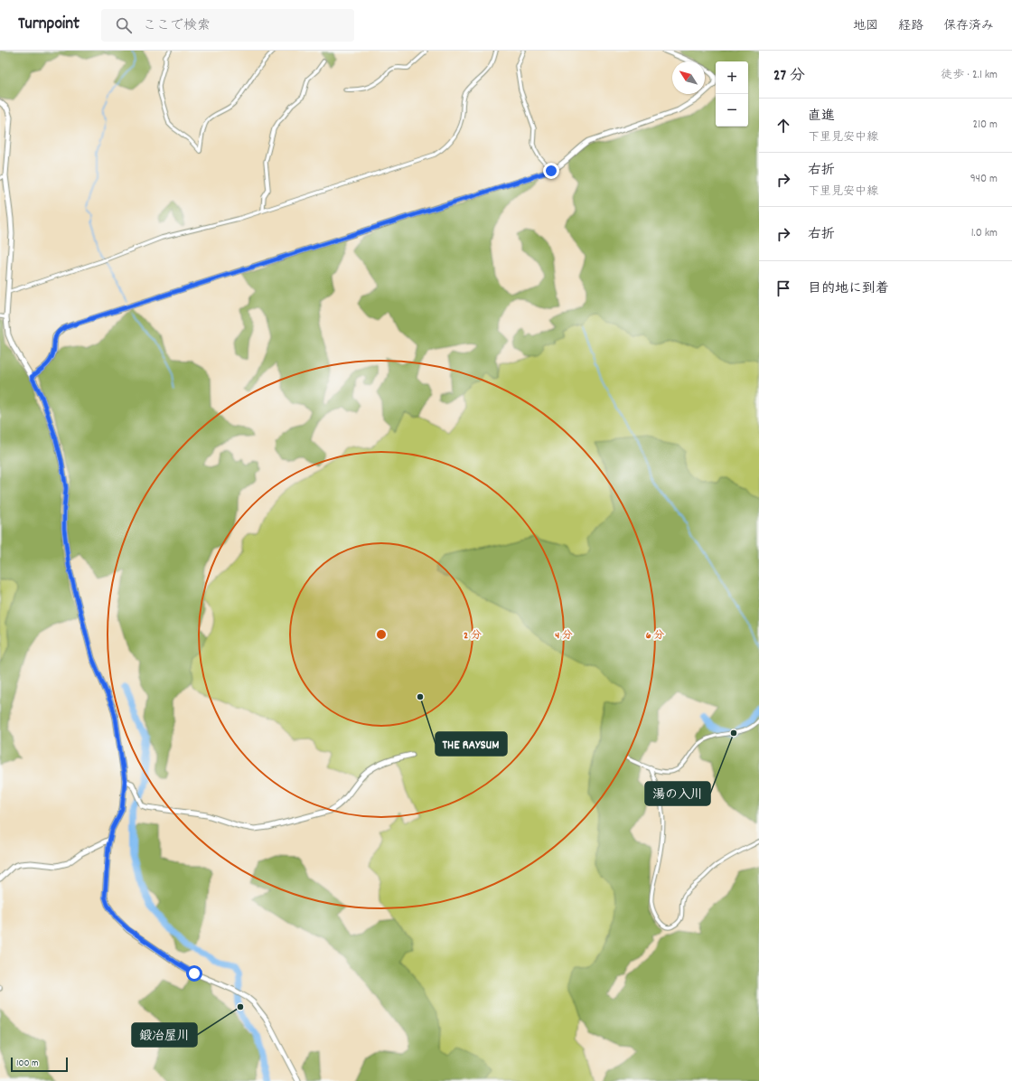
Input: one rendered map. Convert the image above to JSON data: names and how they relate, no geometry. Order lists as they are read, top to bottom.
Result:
{
  "places": ["THE RAYSUM", "湯の入川", "鍛冶屋川"],
  "scale_bar": "100 m",
  "north": "top left",
  "page": {
    "header": "Turnpoint",
    "search": "ここで検索",
    "nav": ["地図", "経路", "保存済み"],
    "heading": ["27 分", "徒歩 · 2.1 km"],
    "map_buttons": ["+", "−"],
    "list": [
      ["直進", "下里見安中線", "210 m"],
      ["右折", "下里見安中線", "940 m"],
      ["右折", "1.0 km"],
      "目的地に到着"
    ],
    "scale": "100 m"
  },
  "rings": ["2 分", "4 分", "6 分"]
}
